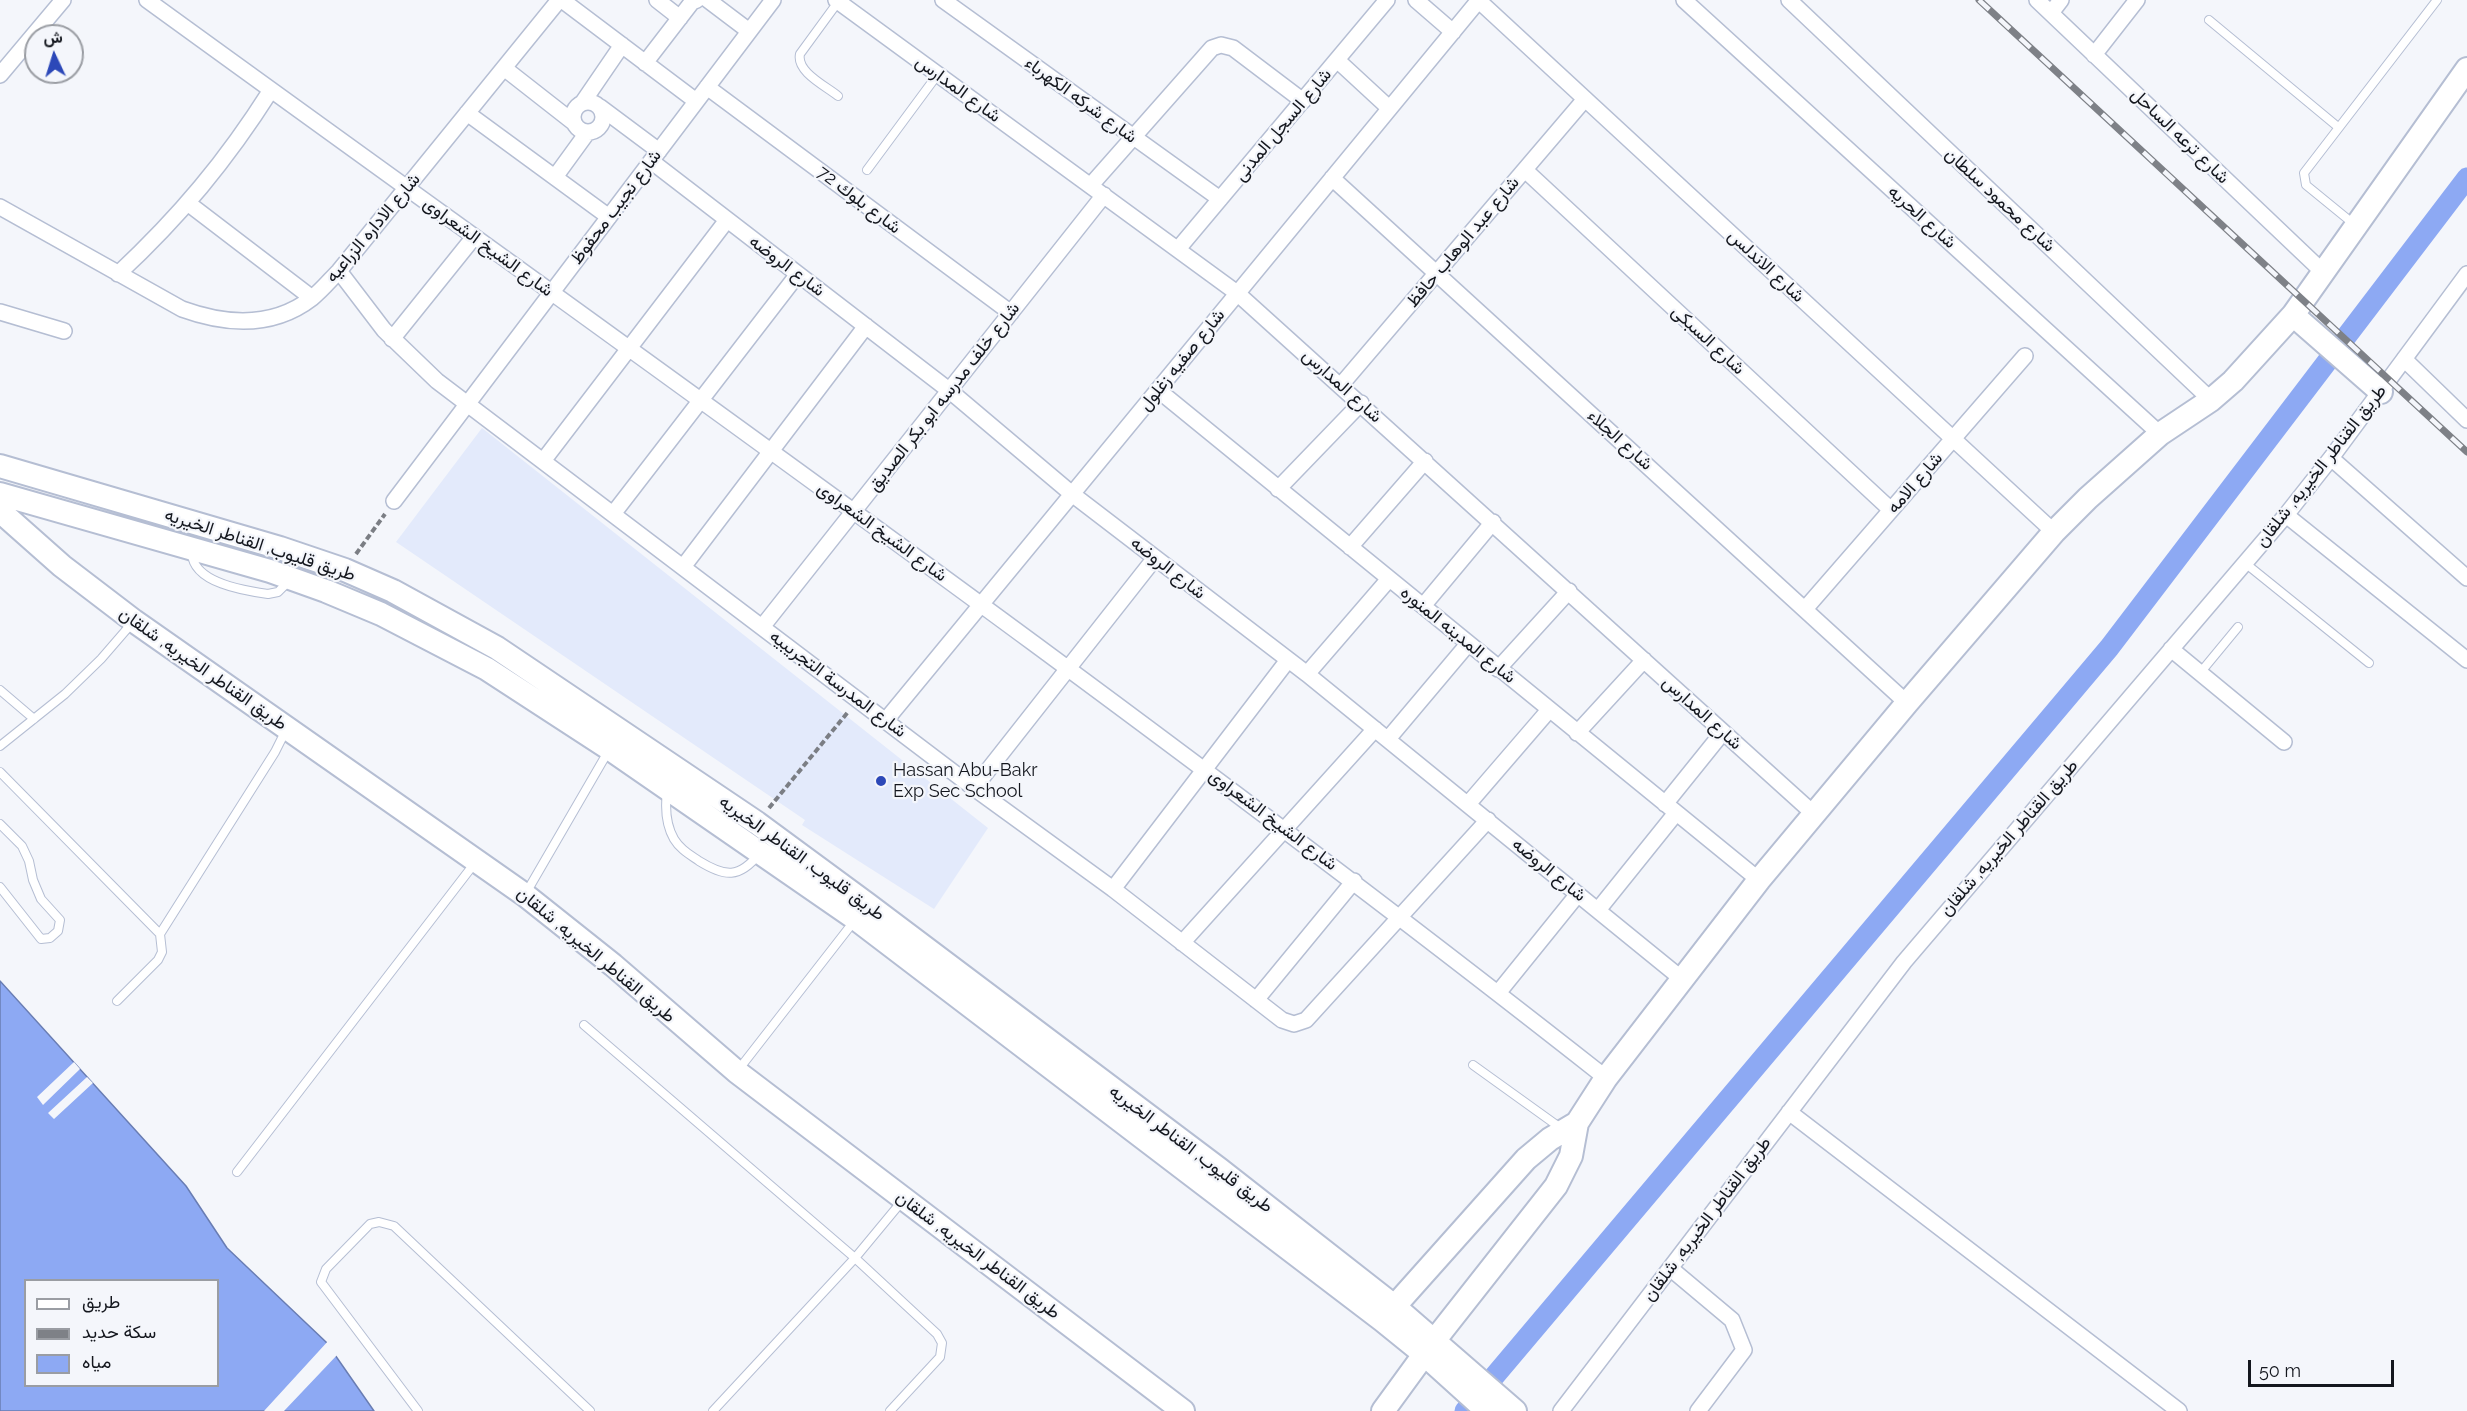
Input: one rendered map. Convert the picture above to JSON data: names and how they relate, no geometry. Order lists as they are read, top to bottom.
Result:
{
  "streets": {
    "street": [
      "شارع المدارس",
      "شارع شركه الكهرباء",
      "شارع السجل المدنى",
      "شارع ترعه الساحل",
      "شارع بلوك 72",
      "شارع محمود سلطان",
      "شارع نجيب محفوظ",
      "شارع الحريه",
      "شارع الاداره الزراعيه",
      "شارع عبد الوهاب حافظ",
      "شارع الشيخ الشعراوى",
      "شارع الروضه",
      "شارع الاندلس",
      "شارع السبكى",
      "شارع صفيه زغلول",
      "شارع خلف مدرسه ابو بكر الصديق",
      "شارع الجلاء",
      "طريق القناطر الخيريه, شلقان",
      "شارع الامه",
      "طريق قليوب, القناطر الخيريه",
      "شارع المدينه المنوره",
      "شارع المدرسة التجريبيه"
    ]
  },
  "crossings": [
    ["شارع المدارس", "شارع السجل المدنى"],
    ["شارع المدارس", "شارع عبد الوهاب حافظ"],
    ["شارع المدارس", "شارع صفيه زغلول"],
    ["شارع المدارس", "شارع خلف مدرسه ابو بكر الصديق"],
    ["شارع شركه الكهرباء", "شارع السجل المدنى"],
    ["شارع بلوك 72", "شارع نجيب محفوظ"],
    ["شارع بلوك 72", "شارع خلف مدرسه ابو بكر الصديق"],
    ["شارع نجيب محفوظ", "شارع الشيخ الشعراوى"],
    ["شارع نجيب محفوظ", "شارع الروضه"],
    ["شارع نجيب محفوظ", "شارع المدرسة التجريبيه"],
    ["شارع الاداره الزراعيه", "شارع الشيخ الشعراوى"],
    ["شارع الاداره الزراعيه", "شارع المدرسة التجريبيه"],
    ["شارع عبد الوهاب حافظ", "شارع الاندلس"],
    ["شارع عبد الوهاب حافظ", "شارع السبكى"],
    ["شارع عبد الوهاب حافظ", "شارع الجلاء"],
    ["شارع الشيخ الشعراوى", "شارع صفيه زغلول"],
    ["شارع الشيخ الشعراوى", "شارع خلف مدرسه ابو بكر الصديق"],
    ["شارع الشيخ الشعراوى", "شارع المدرسة التجريبيه"],
    ["شارع الروضه", "شارع صفيه زغلول"],
    ["شارع الروضه", "شارع خلف مدرسه ابو بكر الصديق"],
    ["شارع الروضه", "شارع المدرسة التجريبيه"],
    ["شارع الاندلس", "شارع صفيه زغلول"],
    ["شارع الاندلس", "شارع الامه"],
    ["شارع السبكى", "شارع الامه"],
    ["شارع صفيه زغلول", "شارع الجلاء"],
    ["شارع صفيه زغلول", "شارع المدينه المنوره"],
    ["شارع صفيه زغلول", "شارع المدرسة التجريبيه"],
    ["شارع خلف مدرسه ابو بكر الصديق", "شارع المدرسة التجريبيه"],
    ["شارع الجلاء", "شارع الامه"]
  ],
  "places": ["Hassan Abu-Bakr Exp Sec School"],
  "legend": ["طريق", "سكة حديد", "مياه"],
  "scale_bar": "50 m",
  "north": "top"
}
